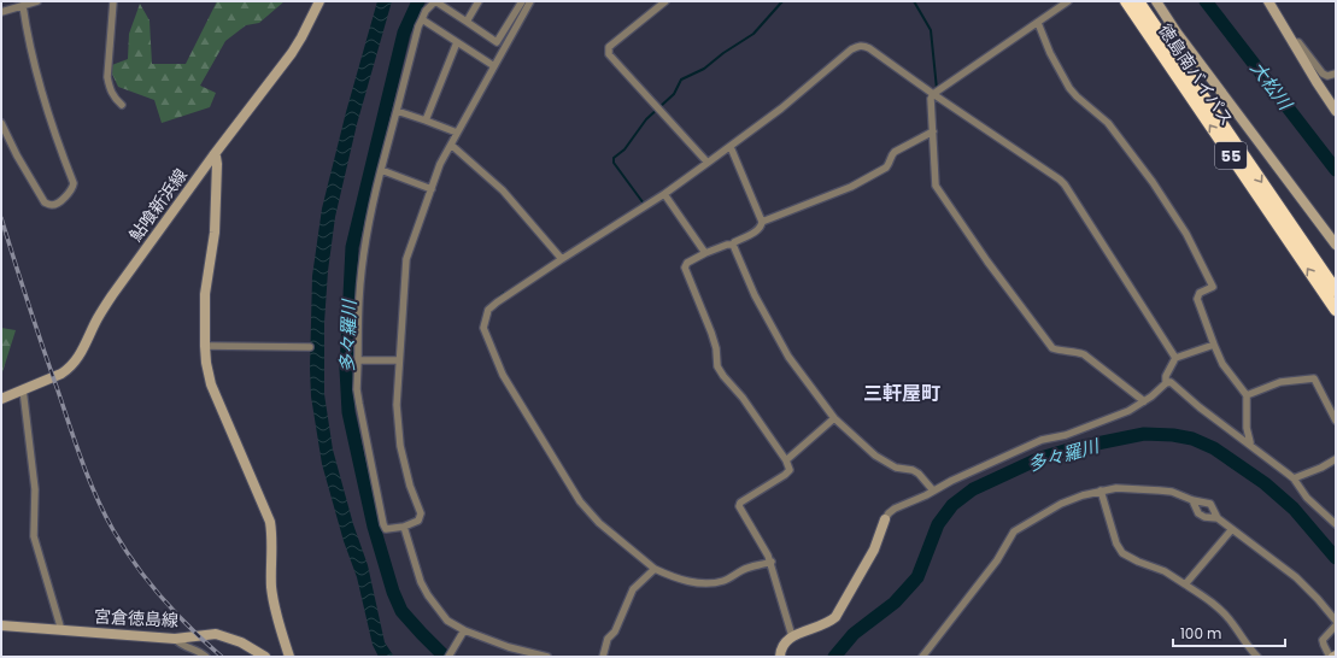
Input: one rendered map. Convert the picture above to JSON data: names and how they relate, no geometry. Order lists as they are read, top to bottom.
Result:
{
  "streets": {
    "highway": ["徳島南バイパス", "55"],
    "street": ["鮎喰新浜線", "宮倉徳島線"]
  },
  "districts": ["三軒屋町"],
  "water": ["大松川", "多々羅川"],
  "scale_bar": "100 m"
}
